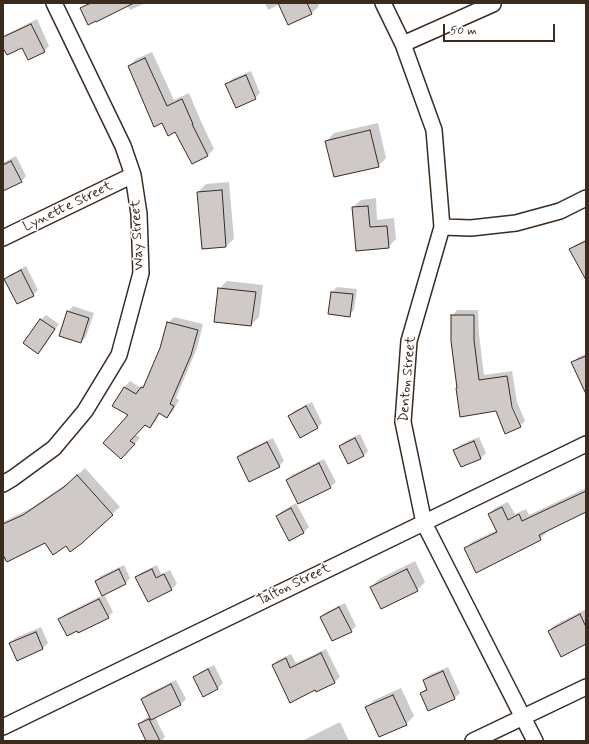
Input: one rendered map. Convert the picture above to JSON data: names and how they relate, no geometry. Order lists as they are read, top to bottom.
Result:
{
  "streets": {
    "street": [
      "Lynette Street",
      "Way Street",
      "Denton Street",
      "Talton Street"
    ]
  },
  "crossings": [
    ["Lynette Street", "Way Street"],
    ["Denton Street", "Talton Street"]
  ],
  "scale_bar": "50 m"
}
